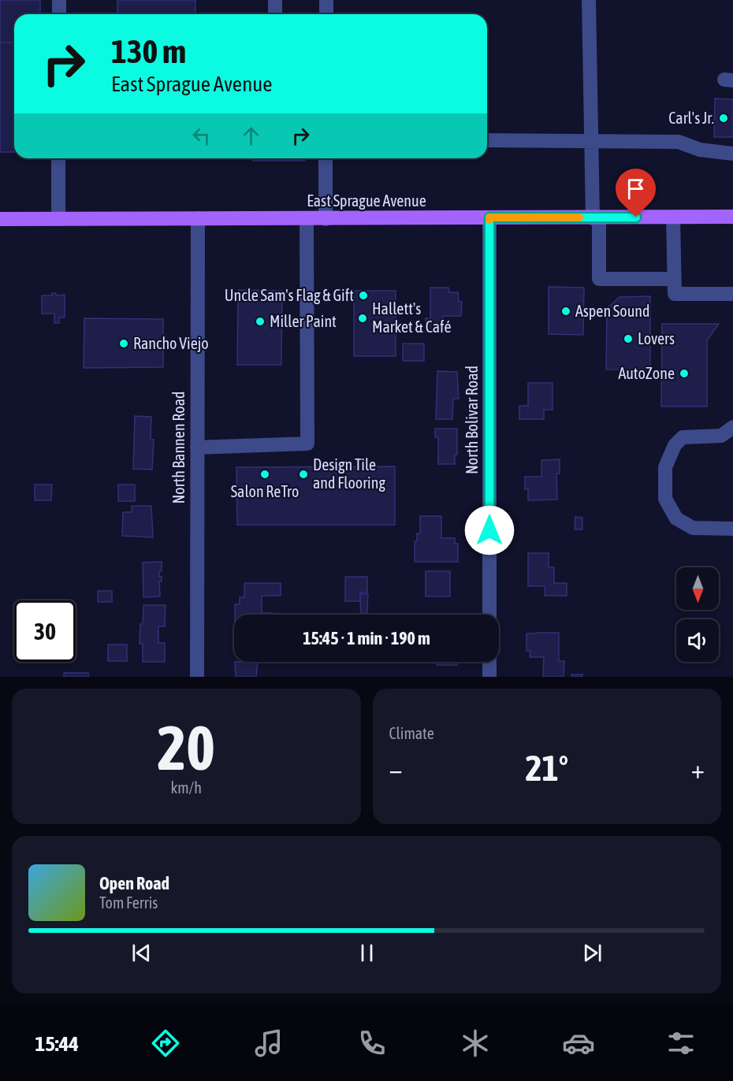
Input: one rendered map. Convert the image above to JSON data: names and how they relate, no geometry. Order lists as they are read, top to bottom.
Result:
{
  "streets": {
    "main road": ["East Sprague Avenue"],
    "street": ["North Bolivar Road", "North Bannen Road"]
  },
  "crossings": [
    ["East Sprague Avenue", "North Bolivar Road"],
    ["East Sprague Avenue", "North Bannen Road"]
  ],
  "places": [
    "Carl's Jr.",
    "Uncle Sam's Flag & Gift",
    "Aspen Sound",
    "Hallett's Market & Café",
    "Miller Paint",
    "Lovers",
    "Rancho Viejo",
    "AutoZone",
    "Salon ReTro",
    "Design Tile and Flooring"
  ],
  "north": "bottom",
  "page": {
    "turn": ["130 m", "East Sprague Avenue"],
    "limit": "30",
    "trip": "15:45 · 1 min · 190 m",
    "tile": [
      ["20", "km/h"],
      "Climate"
    ],
    "heat": ["−", "21°", "+"],
    "song": ["Open Road", "Tom Ferris"],
    "tabs": "15:44"
  }
}
